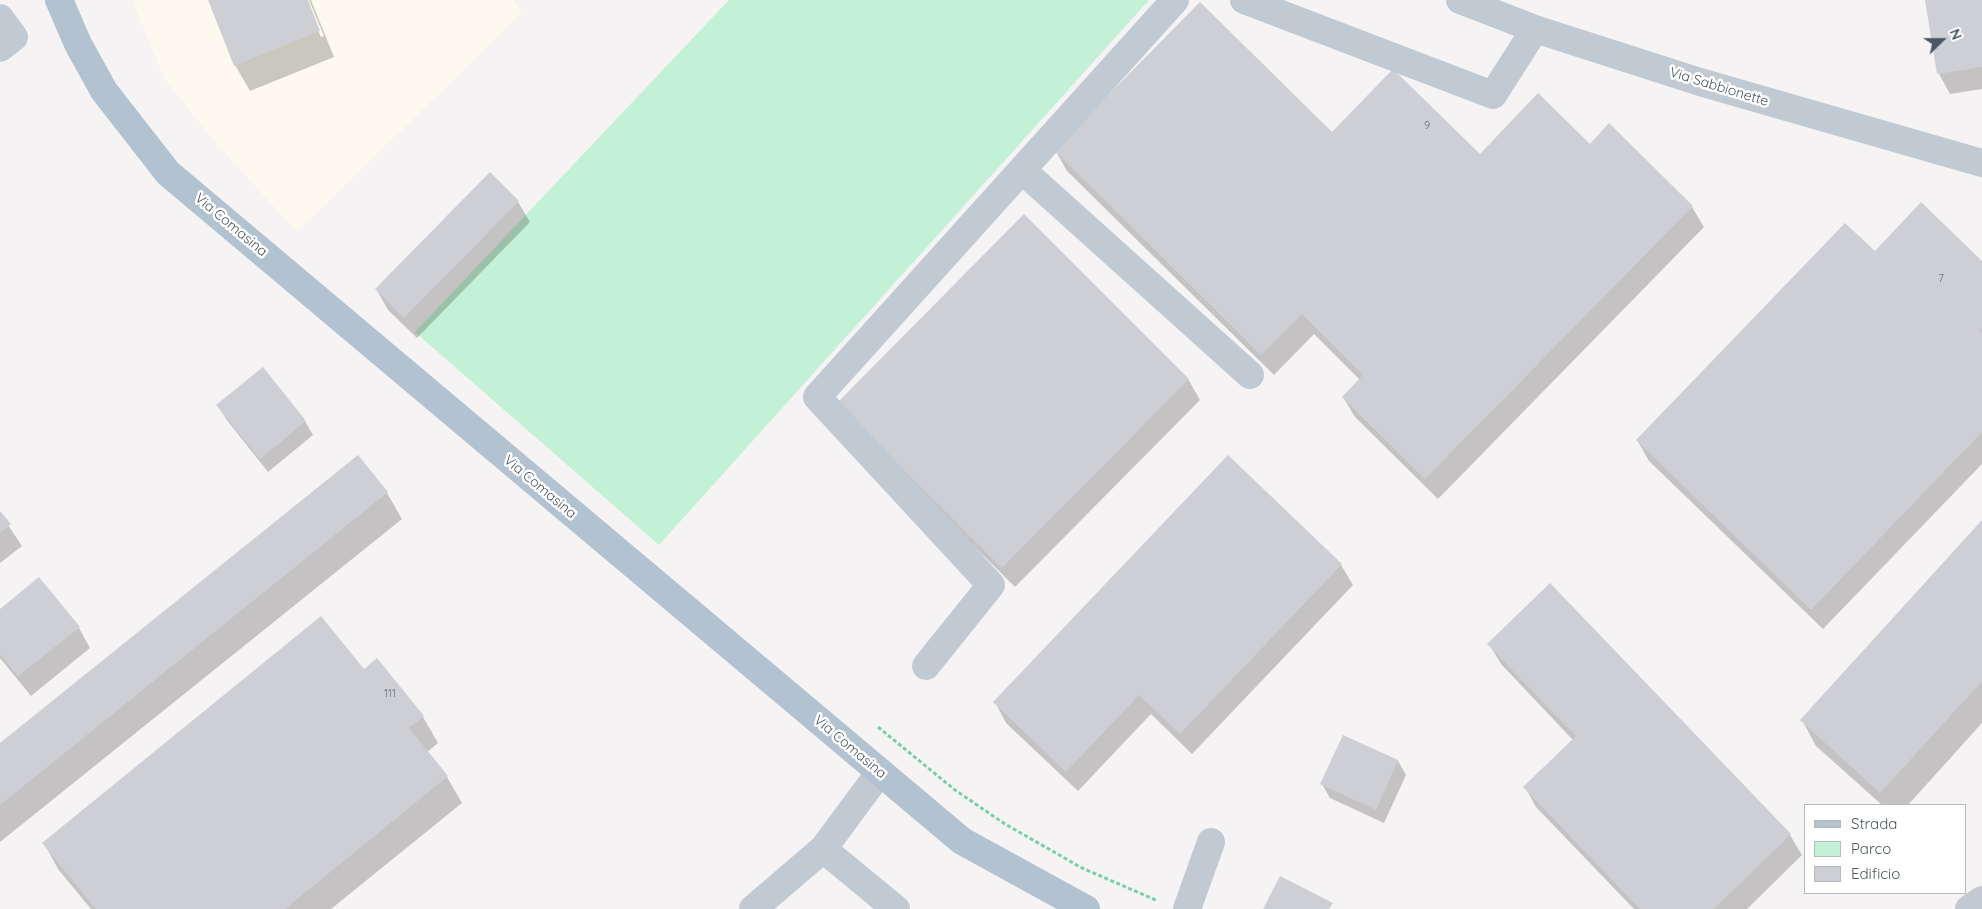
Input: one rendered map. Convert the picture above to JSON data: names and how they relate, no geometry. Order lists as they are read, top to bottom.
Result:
{
  "streets": {
    "main road": ["Via Comasina"],
    "street": ["Via Sabbionette"]
  },
  "house_numbers": ["9", "7", "111"],
  "legend": ["Strada", "Parco", "Edificio"],
  "north": "right"
}
